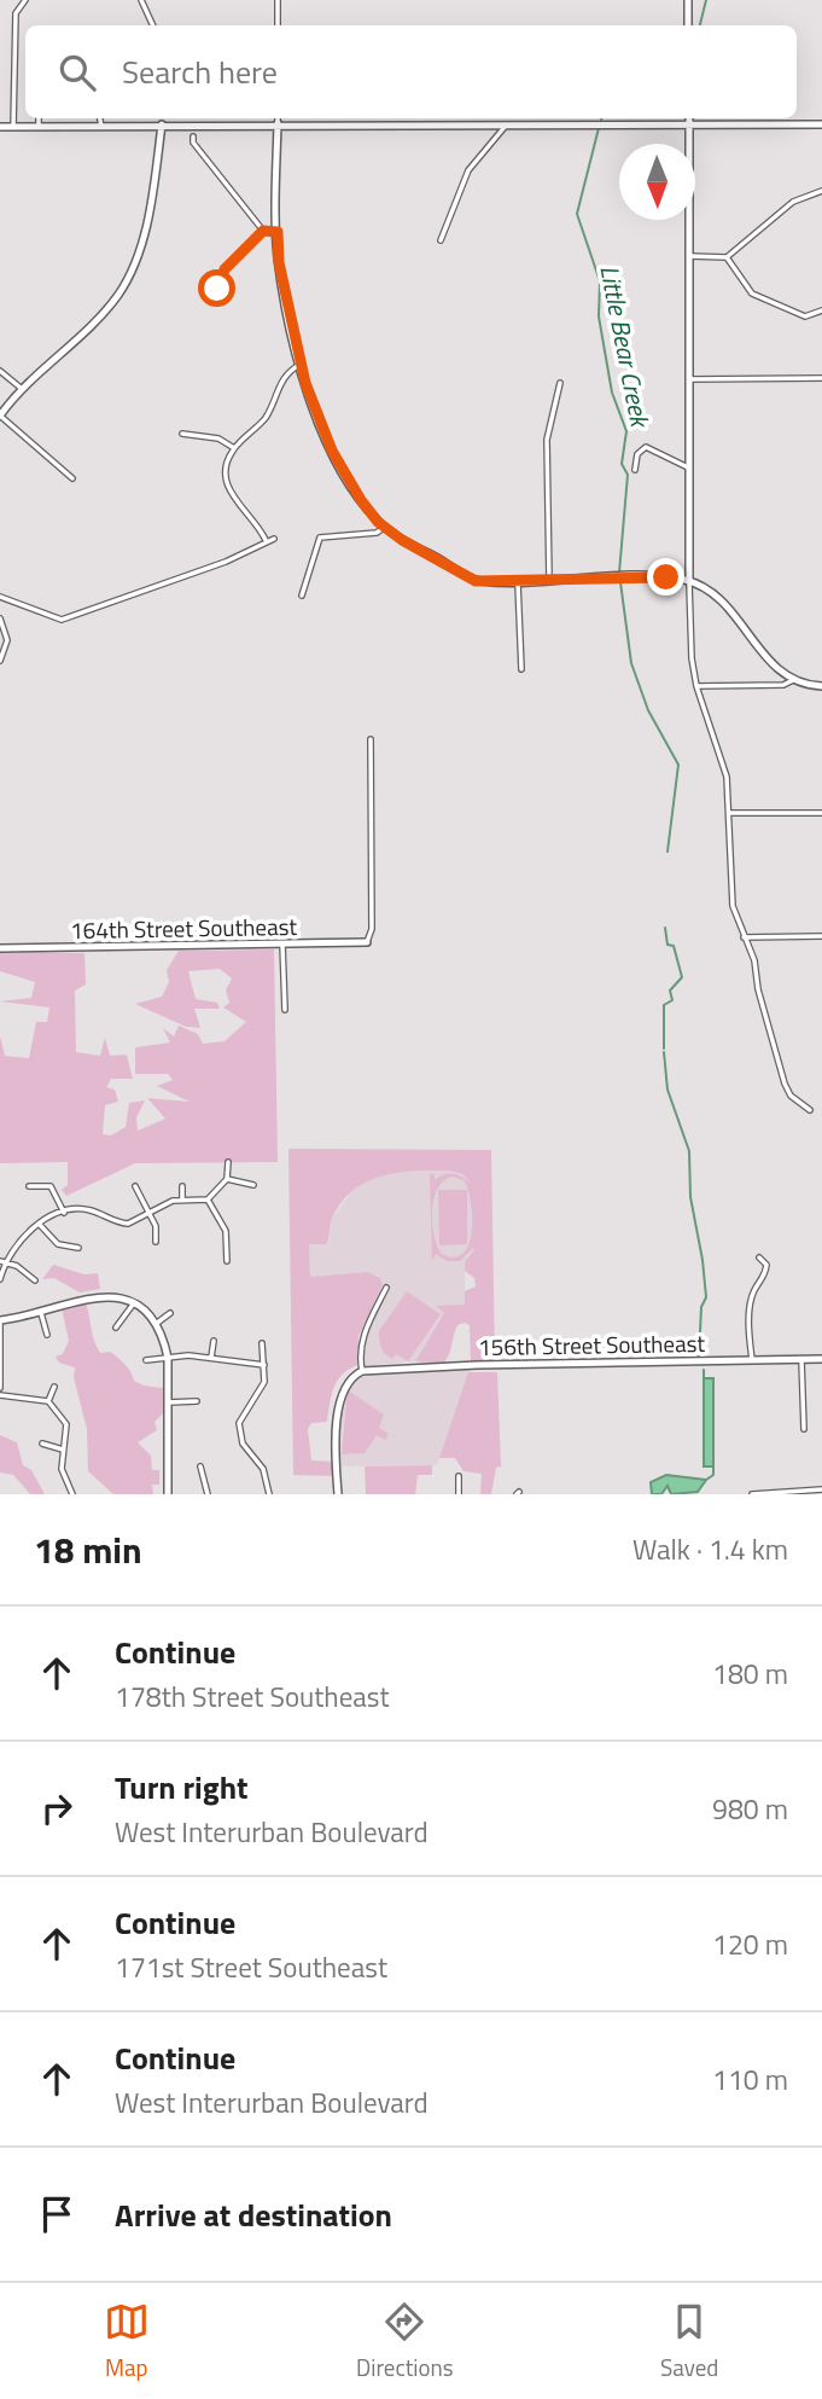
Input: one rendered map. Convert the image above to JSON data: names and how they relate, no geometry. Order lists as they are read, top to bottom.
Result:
{
  "streets": {
    "street": ["164th Street Southeast", "156th Street Southeast"]
  },
  "water": ["Little Bear Creek"],
  "north": "bottom",
  "page": {
    "search": "Search here",
    "heading": ["18 min", "Walk · 1.4 km"],
    "list": [
      ["Continue", "178th Street Southeast", "180 m"],
      ["Turn right", "West Interurban Boulevard", "980 m"],
      ["Continue", "171st Street Southeast", "120 m"],
      ["Continue", "West Interurban Boulevard", "110 m"],
      "Arrive at destination"
    ],
    "nav": ["Map", "Directions", "Saved"]
  }
}
